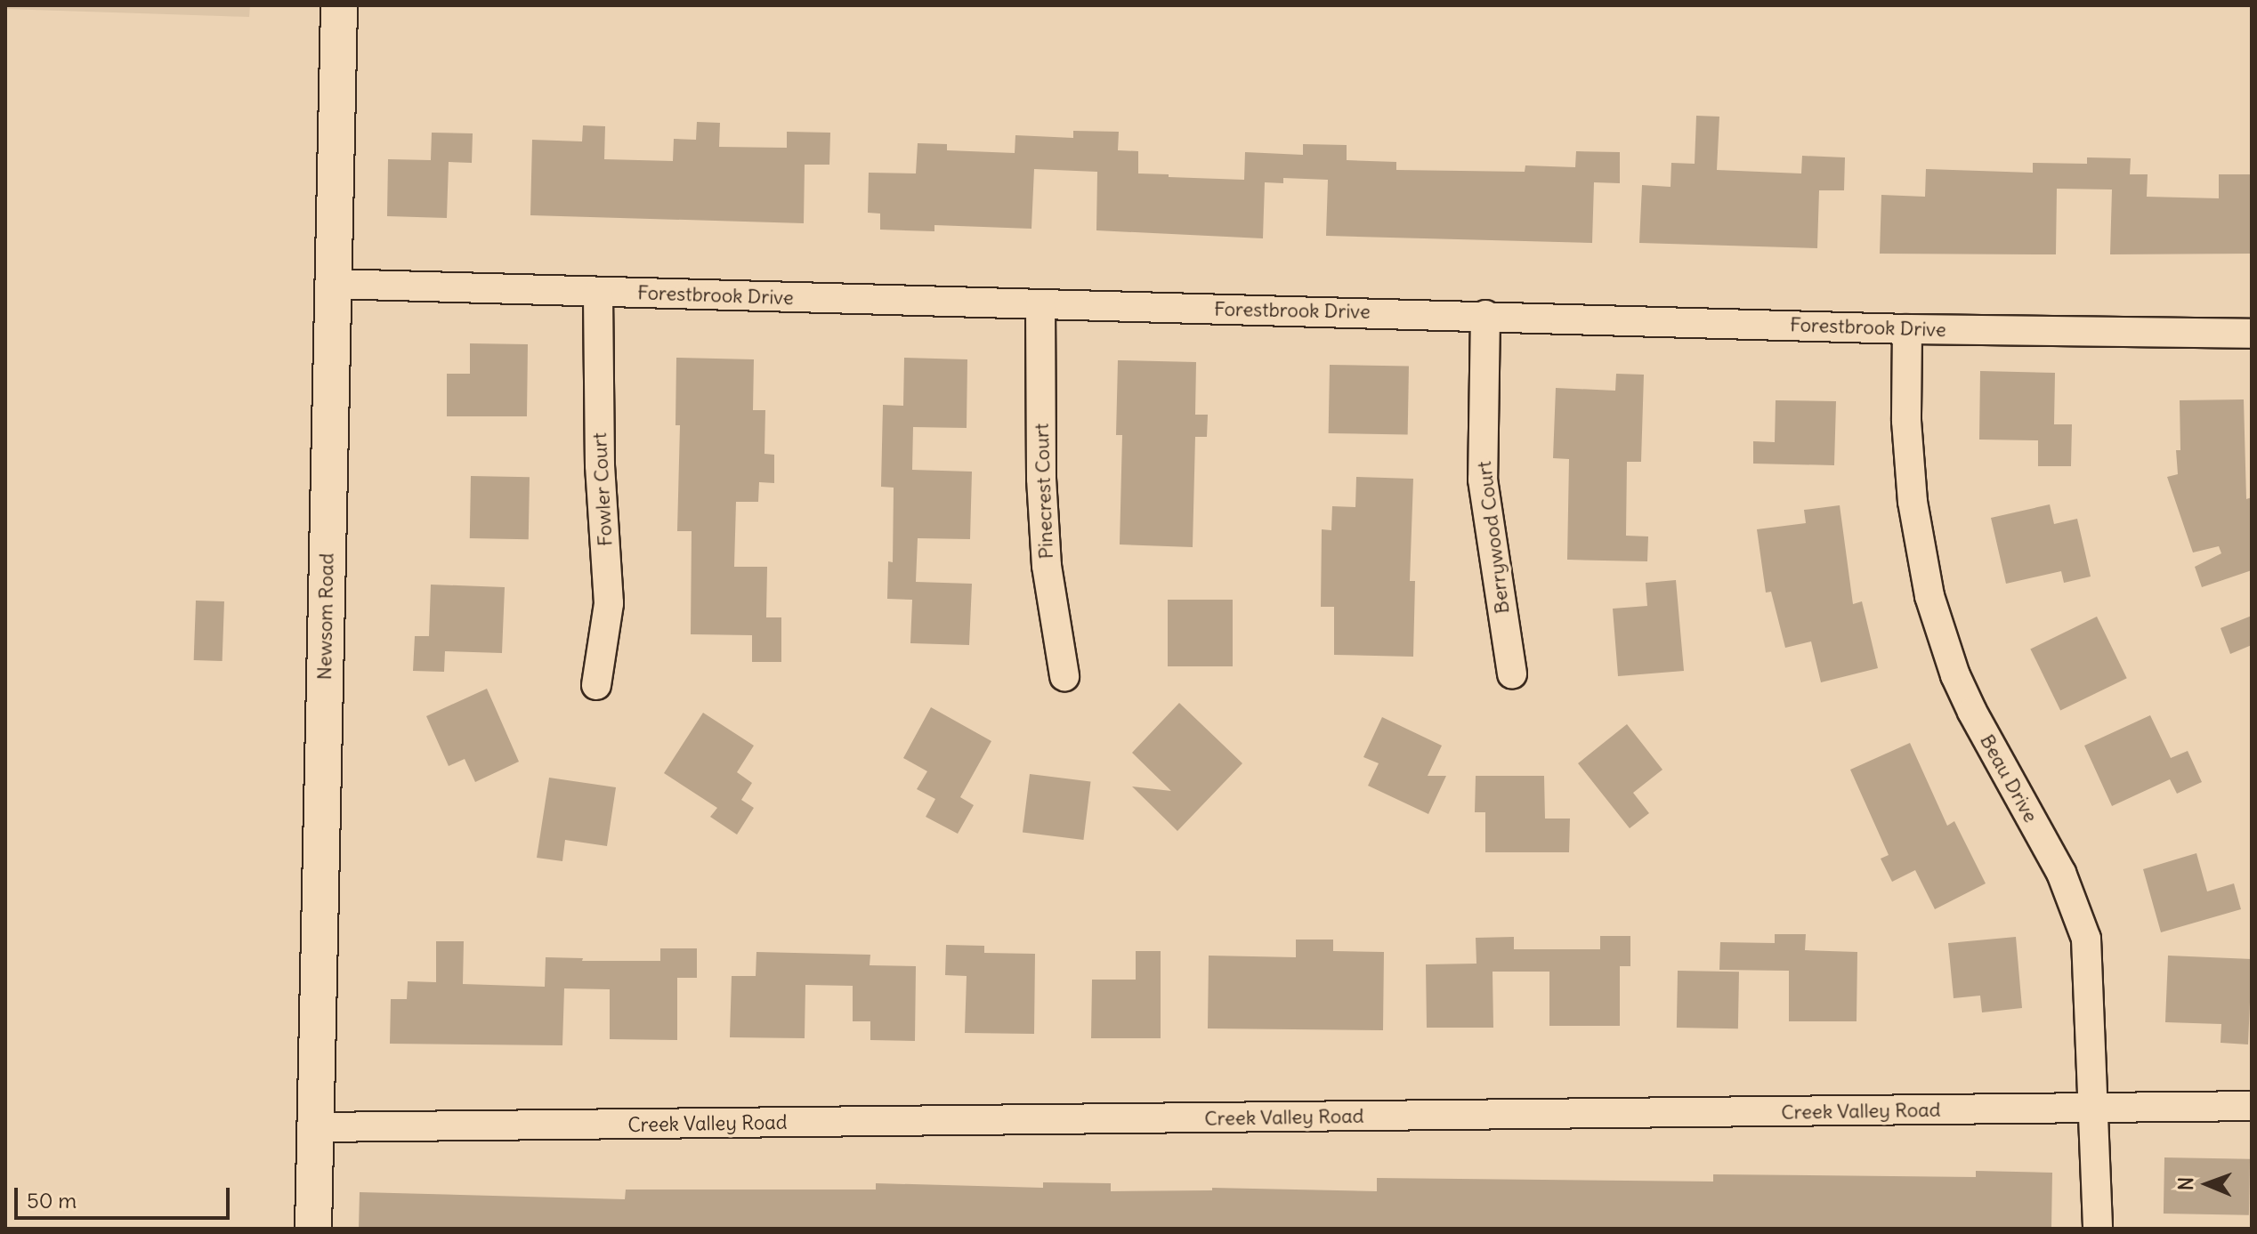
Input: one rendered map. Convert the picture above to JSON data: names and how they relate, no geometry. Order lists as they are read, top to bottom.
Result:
{
  "streets": {
    "street": [
      "Forestbrook Drive",
      "Fowler Court",
      "Pinecrest Court",
      "Berrywood Court",
      "Newsom Road",
      "Beau Drive",
      "Creek Valley Road"
    ]
  },
  "crossings": [
    ["Forestbrook Drive", "Fowler Court"],
    ["Forestbrook Drive", "Pinecrest Court"],
    ["Forestbrook Drive", "Berrywood Court"],
    ["Forestbrook Drive", "Newsom Road"],
    ["Forestbrook Drive", "Beau Drive"],
    ["Newsom Road", "Creek Valley Road"],
    ["Beau Drive", "Creek Valley Road"]
  ],
  "scale_bar": "50 m",
  "north": "left"
}
